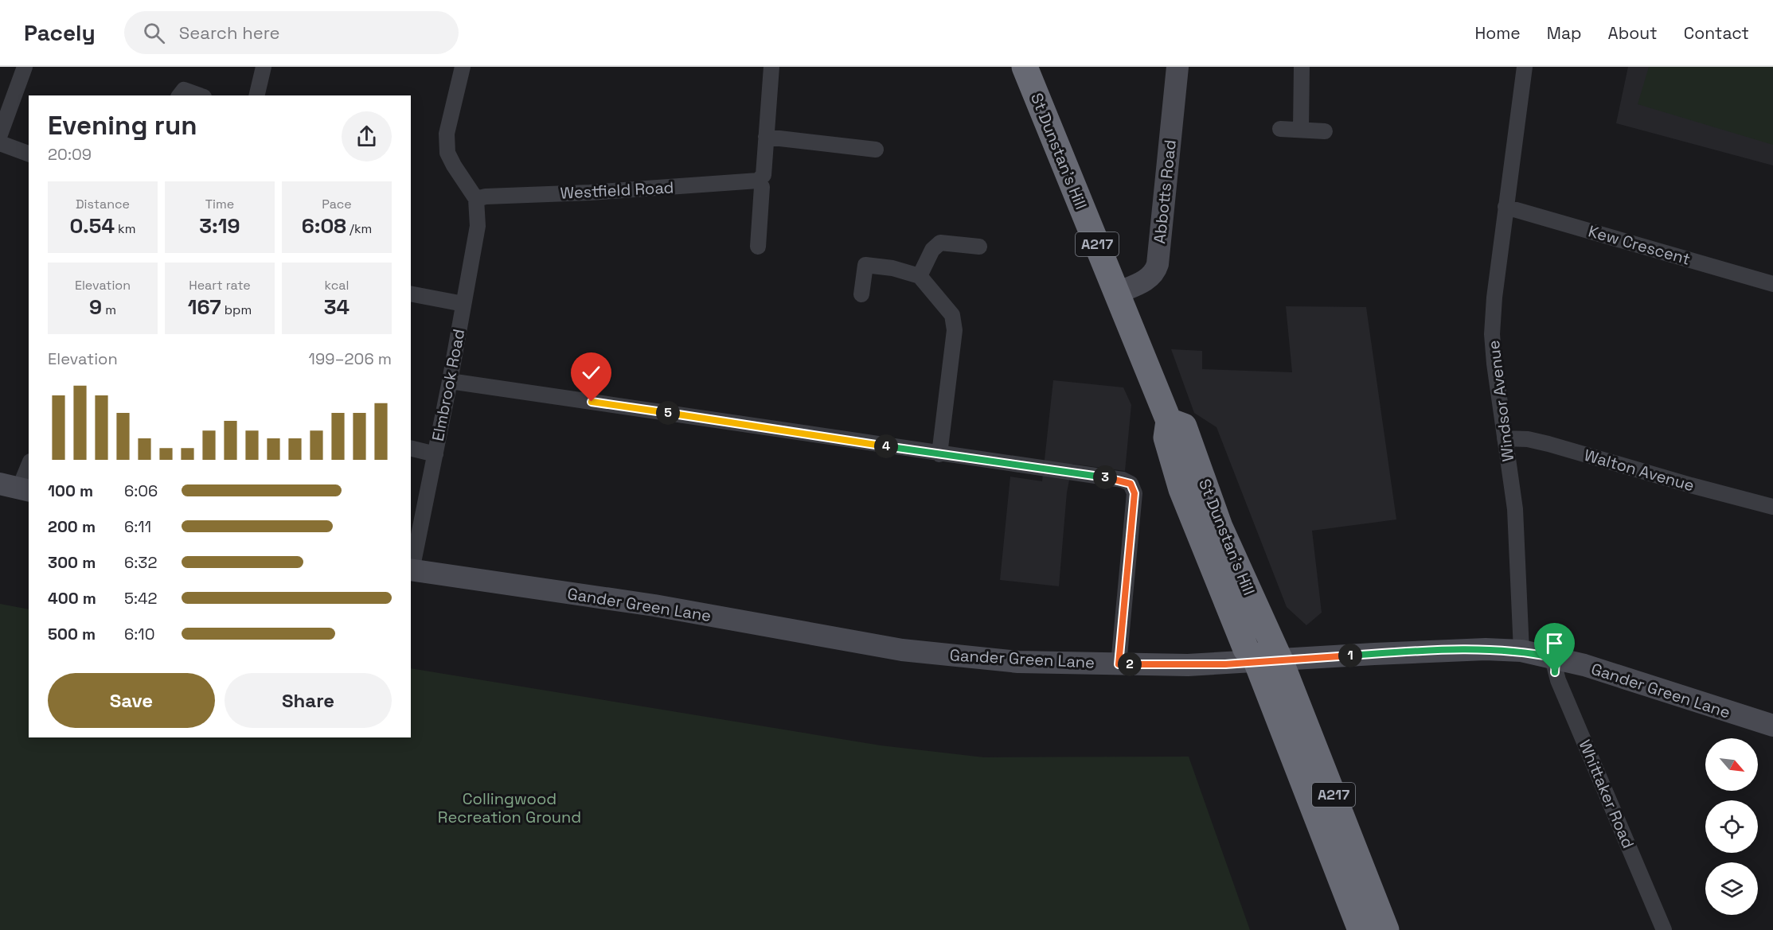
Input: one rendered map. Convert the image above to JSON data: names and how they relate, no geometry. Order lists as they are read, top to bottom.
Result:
{
  "streets": {
    "highway": ["St Dunstan's Hill", "A217"],
    "street": [
      "Westfield Road",
      "Abbotts Road",
      "Kew Crescent",
      "Elmbrook Road",
      "Windsor Avenue",
      "Walton Avenue",
      "Gander Green Lane",
      "Whittaker Road"
    ]
  },
  "crossings": [
    ["St Dunstan's Hill", "Abbotts Road"],
    ["St Dunstan's Hill", "A217"],
    ["St Dunstan's Hill", "Gander Green Lane"],
    ["Westfield Road", "Elmbrook Road"],
    ["A217", "Gander Green Lane"],
    ["Kew Crescent", "Windsor Avenue"],
    ["Elmbrook Road", "Gander Green Lane"],
    ["Windsor Avenue", "Walton Avenue"],
    ["Windsor Avenue", "Gander Green Lane"],
    ["Gander Green Lane", "Whittaker Road"]
  ],
  "parks": ["Collingwood Recreation Ground"],
  "north": "bottom right",
  "page": {
    "header": "Pacely",
    "search": "Search here",
    "nav": [
      "Home",
      "Map",
      "About",
      "Contact"
    ],
    "heading": ["Evening run", "20:09"],
    "stats": [
      ["Distance", "0.54 km"],
      ["Time", "3:19"],
      ["Pace", "6:08 /km"],
      ["Elevation", "9 m"],
      ["Heart rate", "167 bpm"],
      ["kcal", "34"]
    ],
    "chart": ["Elevation", "199–206 m"],
    "pins": [
      "5",
      "4",
      "3",
      "1",
      "2"
    ],
    "list": [
      {
        "name": "100 m",
        "note": "6:06"
      },
      {
        "name": "200 m",
        "note": "6:11"
      },
      {
        "name": "300 m",
        "note": "6:32"
      },
      {
        "name": "400 m",
        "note": "5:42"
      },
      {
        "name": "500 m",
        "note": "6:10"
      }
    ],
    "buttons": ["Save", "Share"]
  }
}
